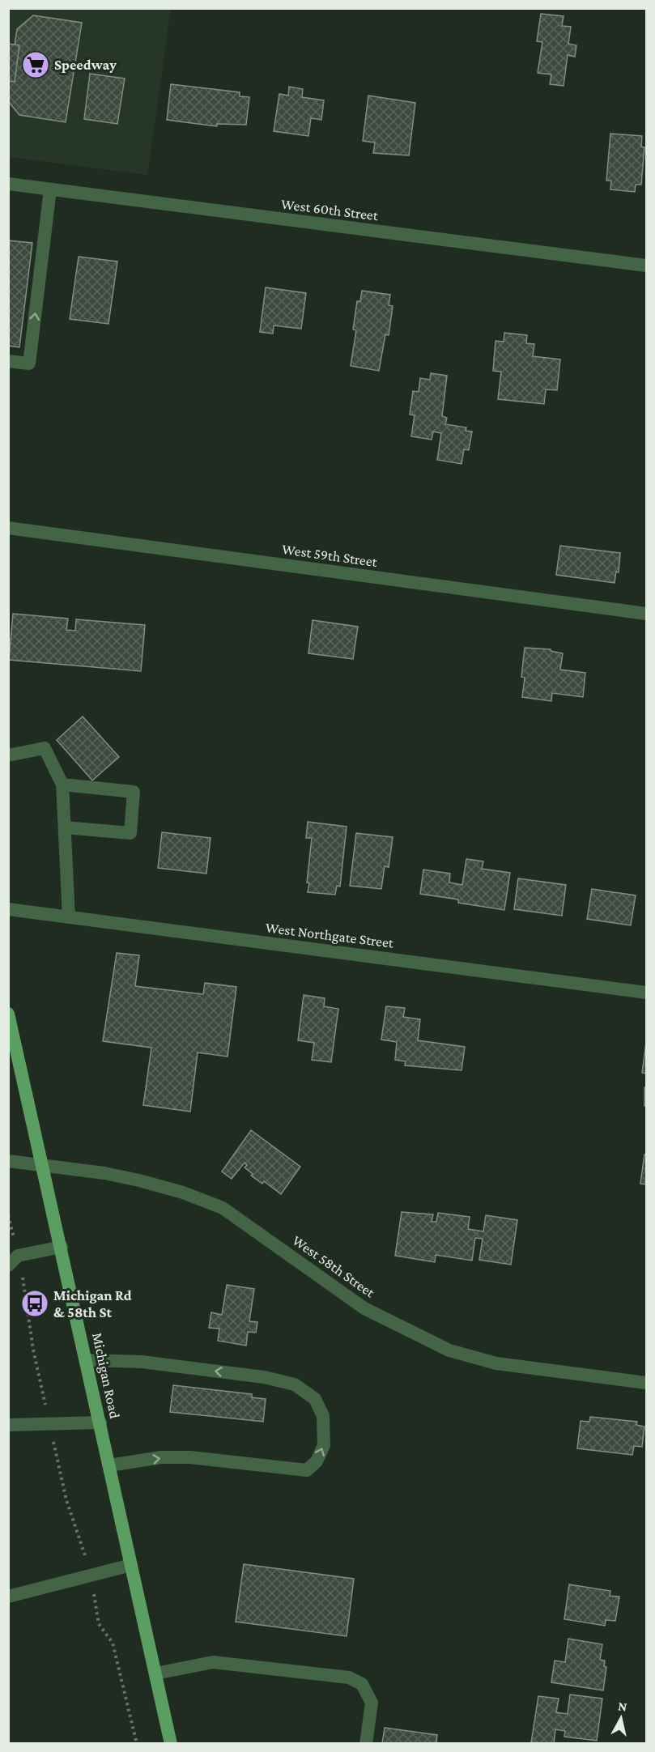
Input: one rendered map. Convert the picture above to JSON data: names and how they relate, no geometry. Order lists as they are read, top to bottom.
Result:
{
  "streets": {
    "main road": ["Michigan Road"],
    "street": [
      "West 60th Street",
      "West 59th Street",
      "West Northgate Street",
      "West 58th Street"
    ]
  },
  "crossings": [
    ["West 58th Street", "Michigan Road"]
  ],
  "places": {
    "supermarket": ["Speedway"],
    "bus stop": ["Michigan Rd & 58th St"]
  },
  "north": "top"
}
